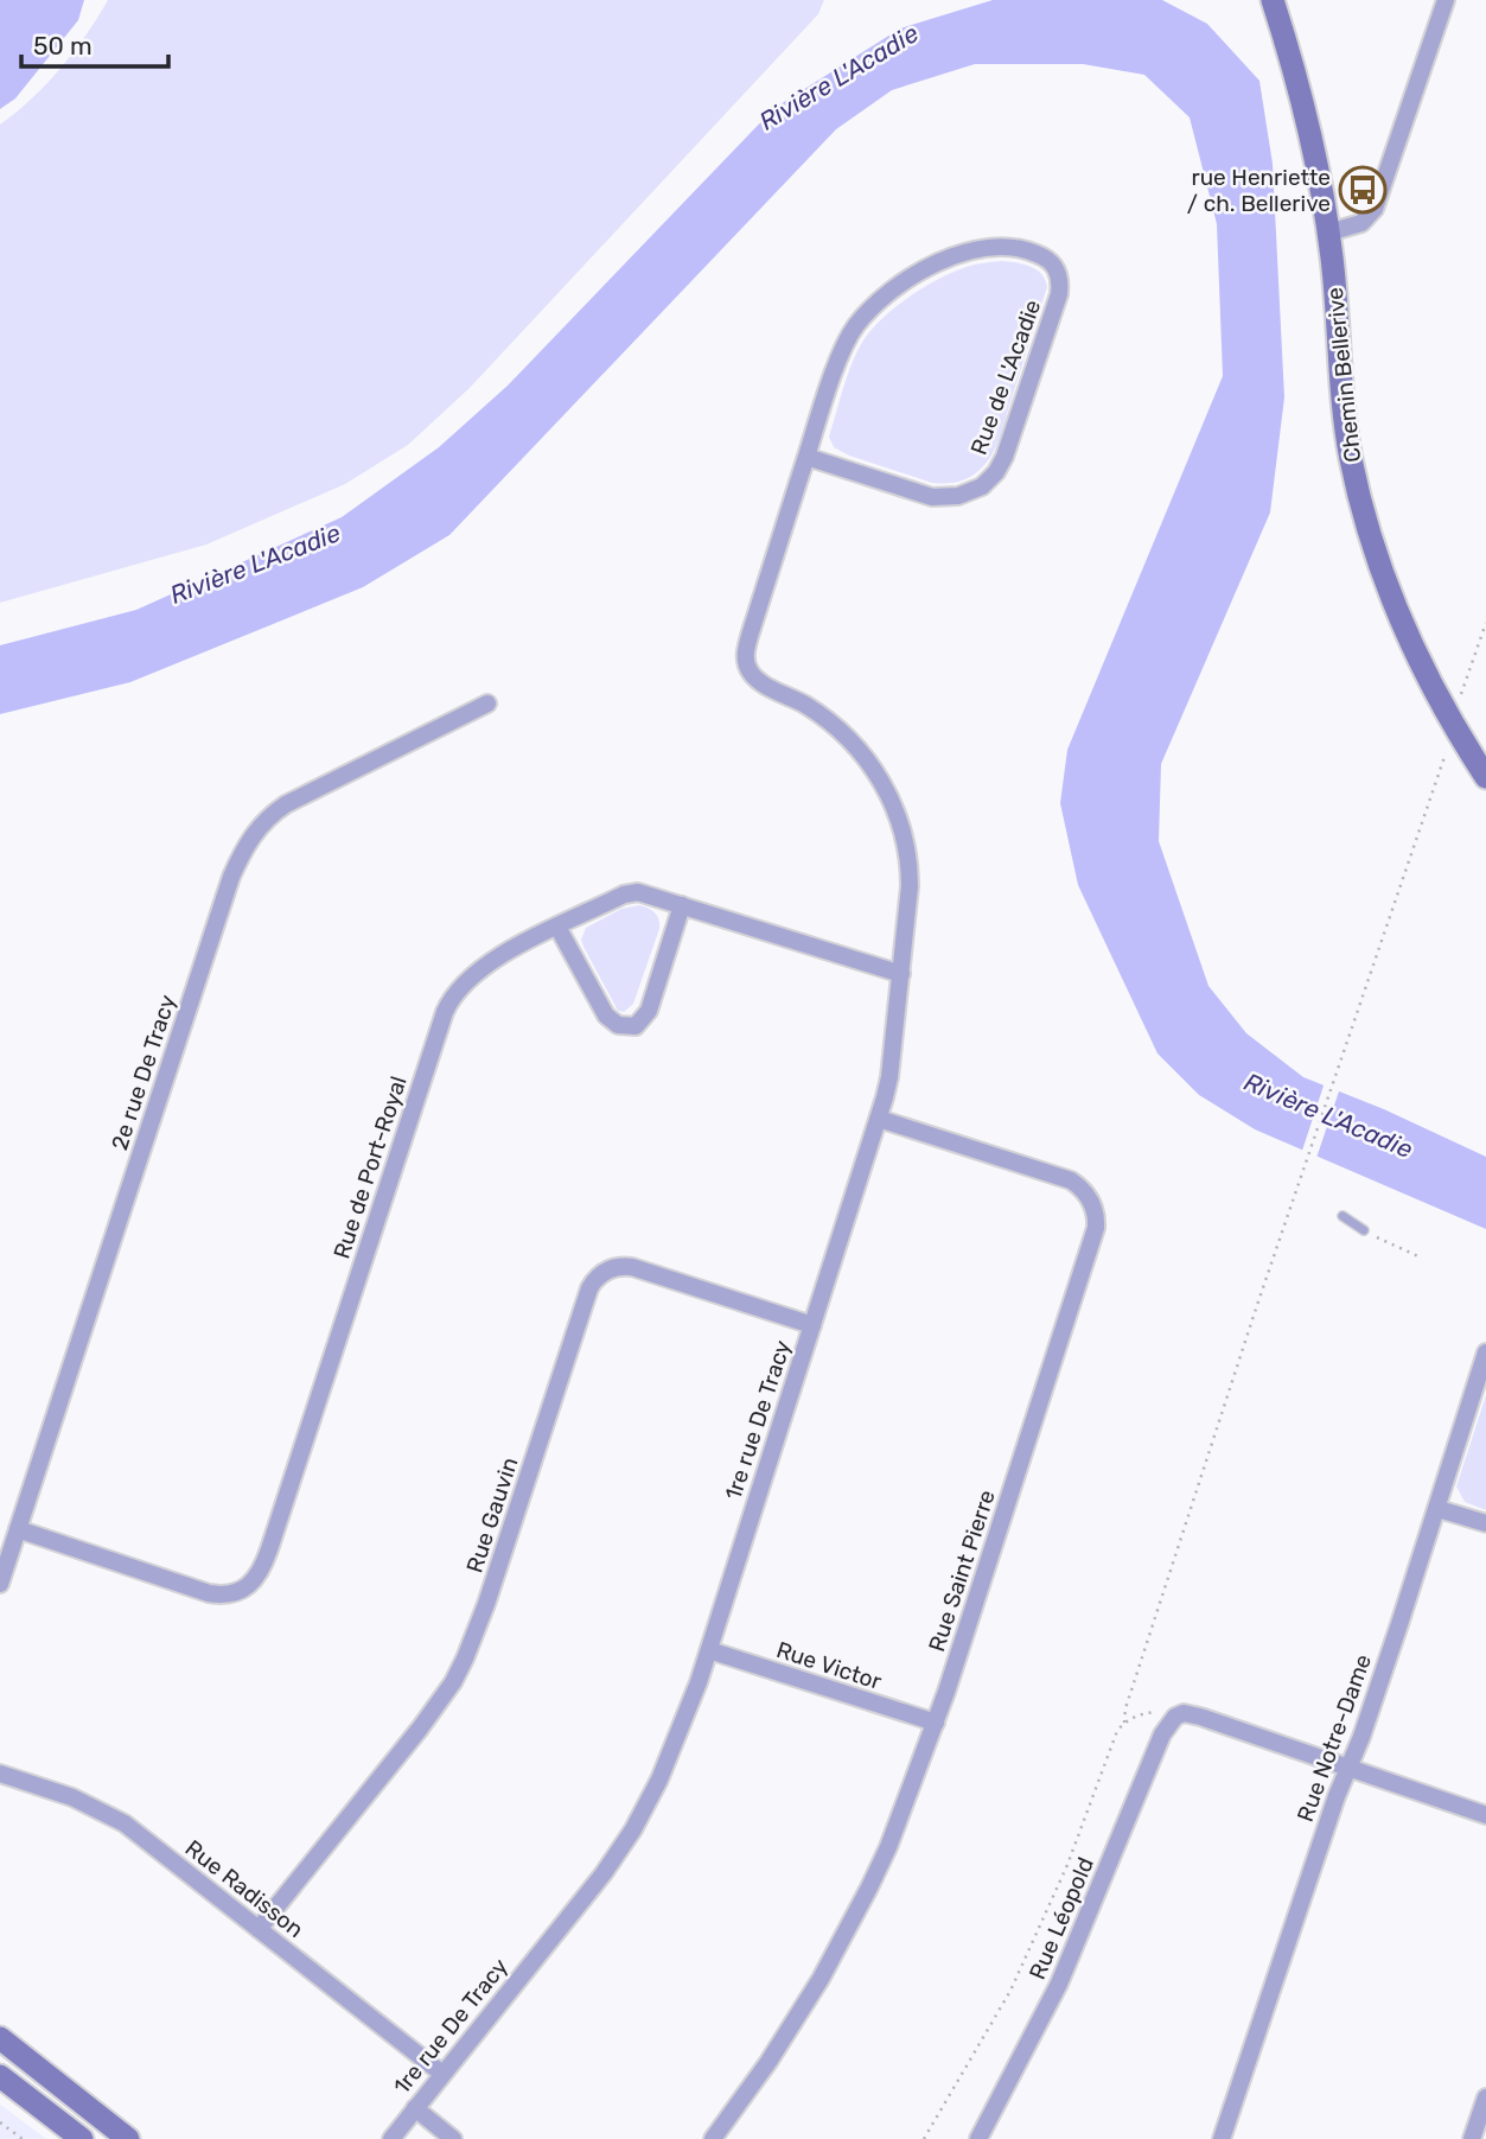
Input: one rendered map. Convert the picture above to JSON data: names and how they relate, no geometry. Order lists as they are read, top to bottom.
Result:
{
  "streets": {
    "street": [
      "Chemin Bellerive",
      "Rue de L'Acadie",
      "2e rue De Tracy",
      "Rue de Port-Royal",
      "1re rue De Tracy",
      "Rue Gauvin",
      "Rue Saint Pierre",
      "Rue Victor",
      "Rue Notre-Dame",
      "Rue Radisson",
      "Rue Léopold"
    ]
  },
  "crossings": [
    ["Rue de L'Acadie", "1re rue De Tracy"],
    ["2e rue De Tracy", "Rue de Port-Royal"],
    ["Rue de Port-Royal", "1re rue De Tracy"],
    ["1re rue De Tracy", "Rue Gauvin"],
    ["1re rue De Tracy", "Rue Saint Pierre"],
    ["1re rue De Tracy", "Rue Victor"],
    ["1re rue De Tracy", "Rue Radisson"],
    ["Rue Gauvin", "Rue Radisson"],
    ["Rue Saint Pierre", "Rue Victor"],
    ["Rue Notre-Dame", "Rue Léopold"]
  ],
  "water": ["Rivière L'Acadie"],
  "places": {
    "bus stop": ["rue Henriette / ch. Bellerive"]
  },
  "scale_bar": "50 m"
}
